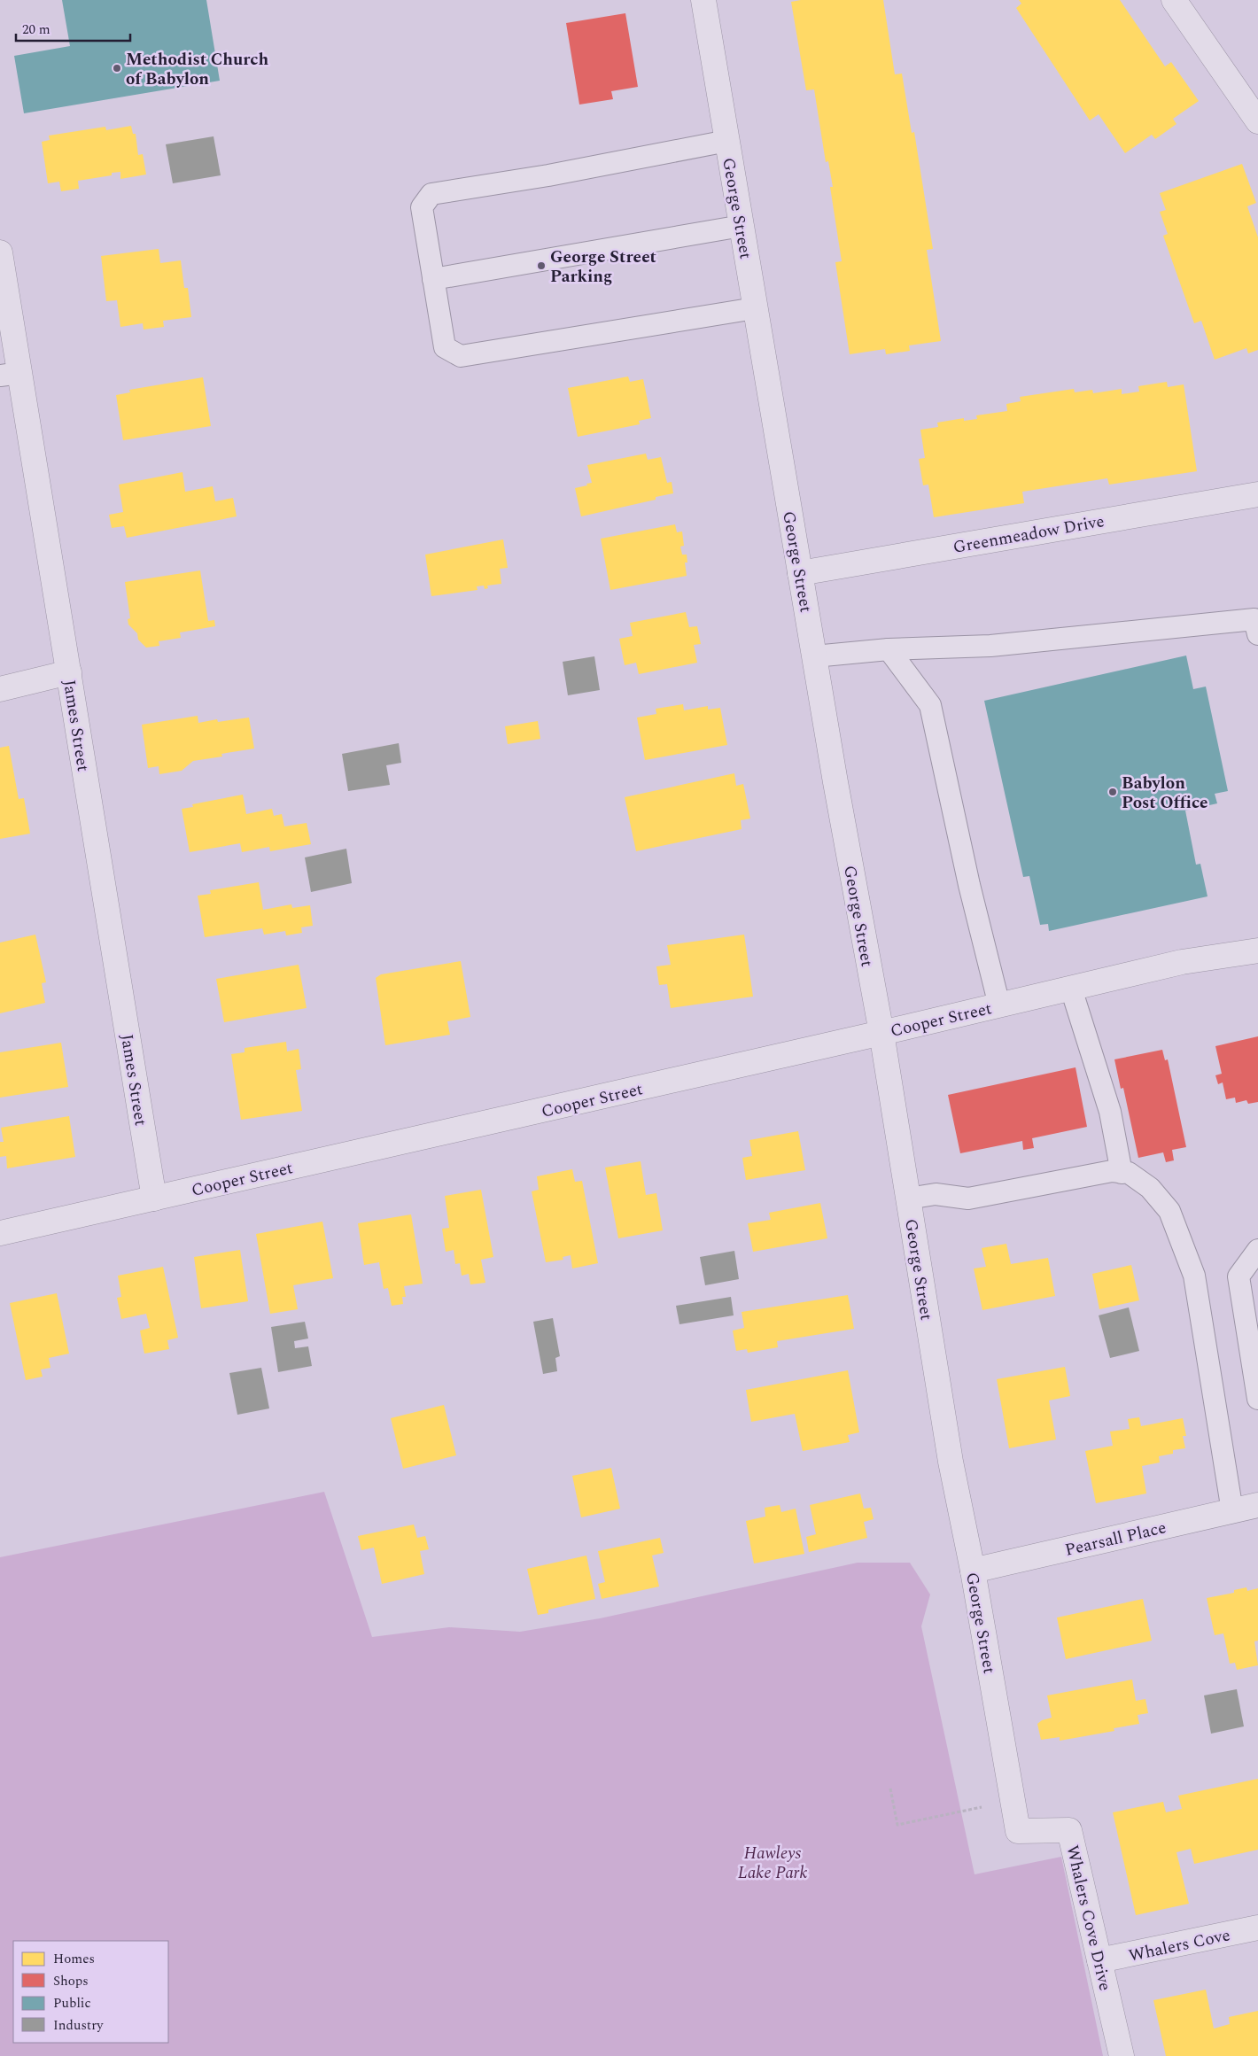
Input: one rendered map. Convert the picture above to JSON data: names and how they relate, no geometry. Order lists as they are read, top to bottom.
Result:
{
  "streets": {
    "street": [
      "George Street",
      "Greenmeadow Drive",
      "James Street",
      "Cooper Street",
      "Pearsall Place",
      "Whalers Cove Drive",
      "Whalers Cove"
    ]
  },
  "crossings": [
    ["George Street", "Greenmeadow Drive"],
    ["George Street", "Cooper Street"],
    ["George Street", "Pearsall Place"],
    ["George Street", "Whalers Cove Drive"],
    ["James Street", "Cooper Street"],
    ["Whalers Cove Drive", "Whalers Cove"]
  ],
  "parks": ["Hawleys Lake Park"],
  "places": ["Methodist Church of Babylon", "George Street Parking", "Babylon Post Office"],
  "legend": [
    "Homes",
    "Shops",
    "Public",
    "Industry"
  ],
  "scale_bar": "20 m"
}
